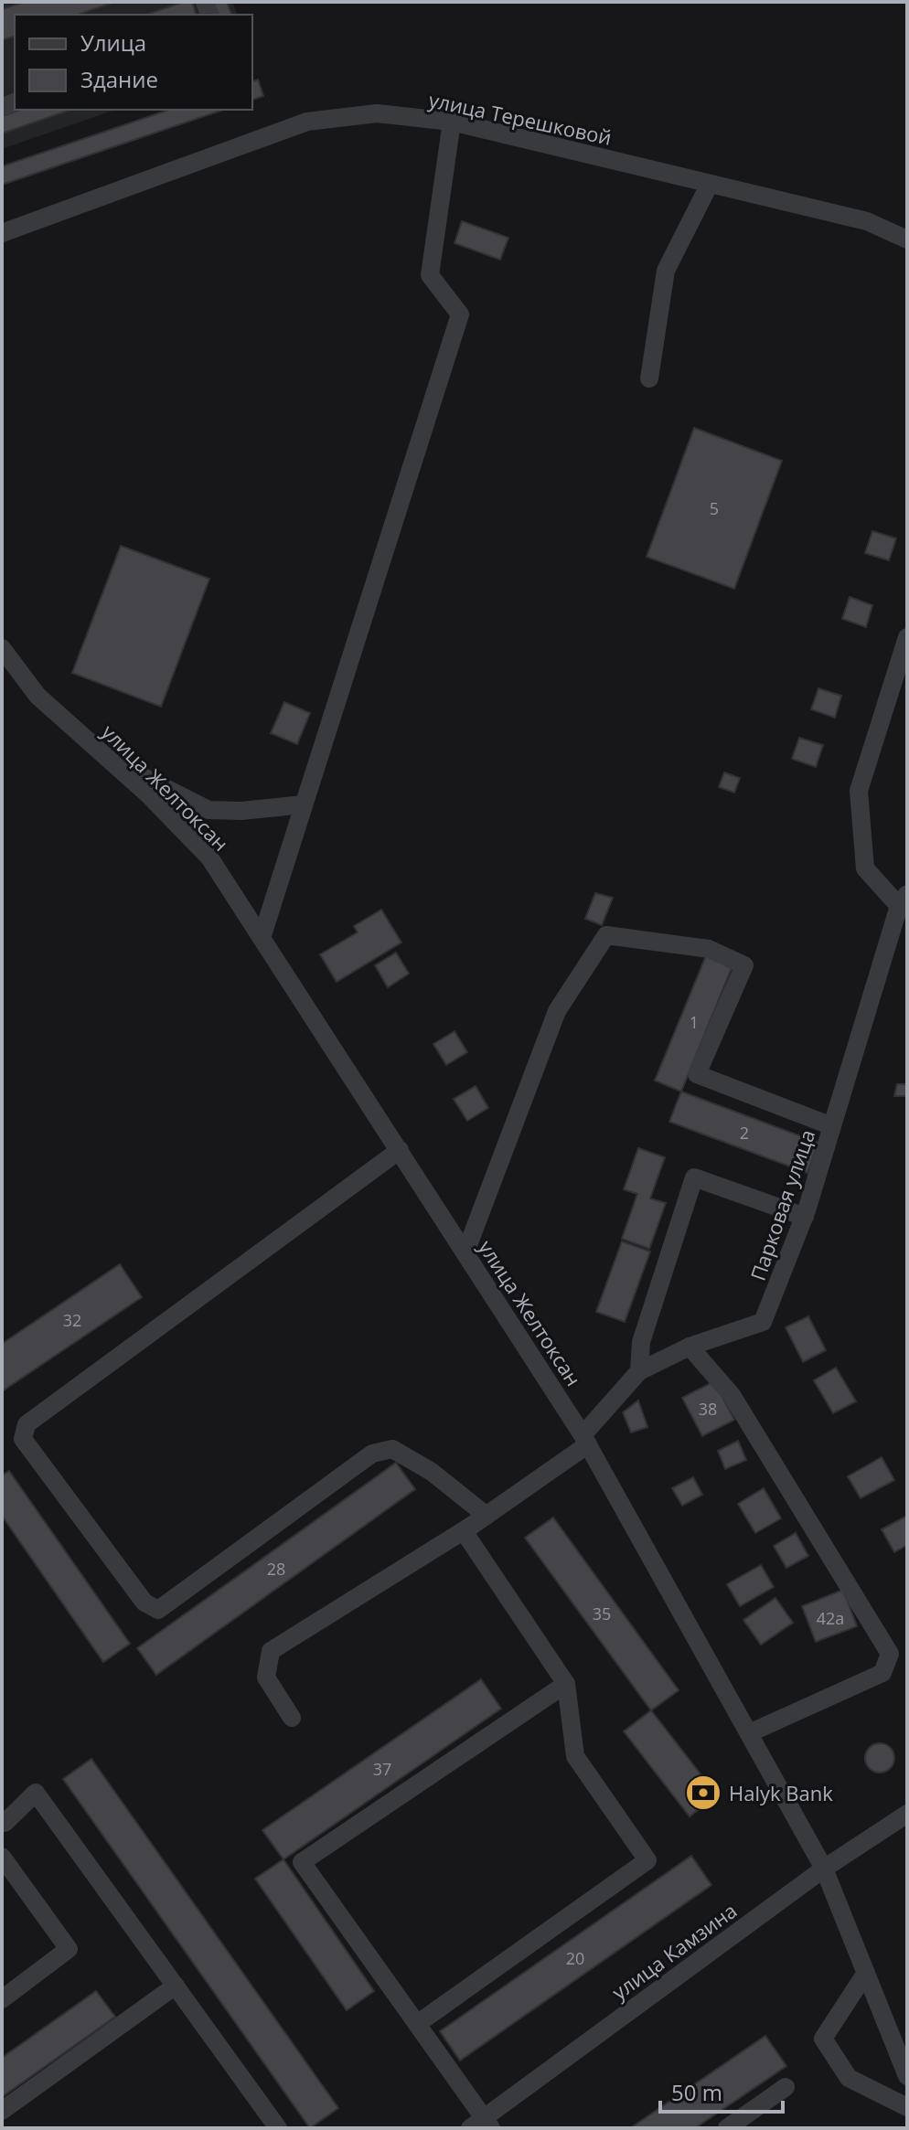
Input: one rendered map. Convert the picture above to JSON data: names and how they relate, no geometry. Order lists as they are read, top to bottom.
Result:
{
  "streets": {
    "street": [
      "улица Терешковой",
      "улица Желтоксан",
      "Парковая улица",
      "улица Камзина"
    ]
  },
  "crossings": [
    ["улица Желтоксан", "Парковая улица"],
    ["улица Желтоксан", "улица Камзина"]
  ],
  "places": {
    "bank": ["Halyk Bank"]
  },
  "house_numbers": [
    "5",
    "1",
    "2",
    "32",
    "38",
    "28",
    "35",
    "42а",
    "37",
    "20"
  ],
  "legend": ["Улица", "Здание"],
  "scale_bar": "50 m"
}
